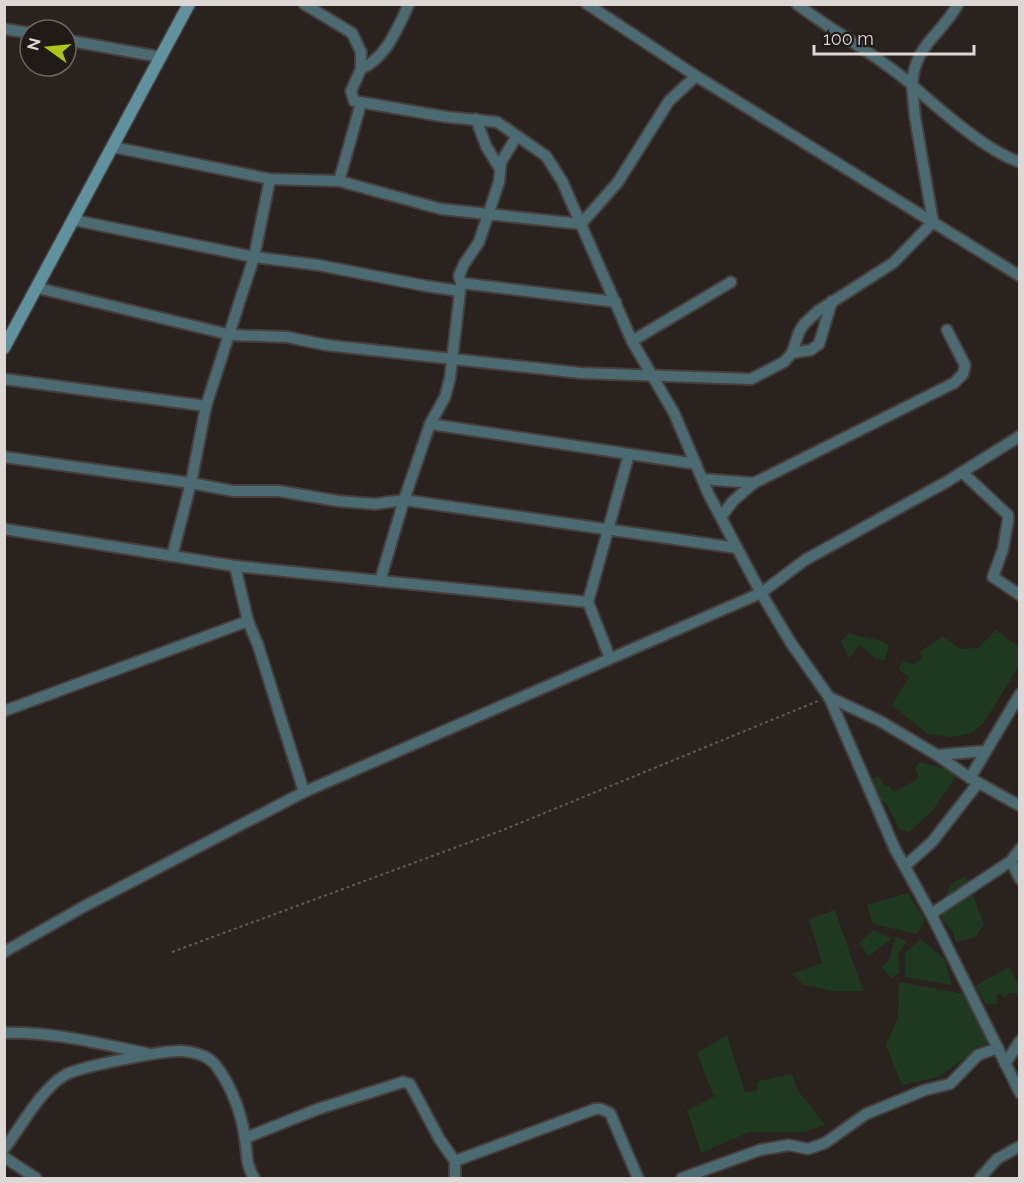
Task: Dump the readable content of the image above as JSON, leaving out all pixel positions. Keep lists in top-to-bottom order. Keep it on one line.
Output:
{"scale_bar":"100 m","north":"left"}
